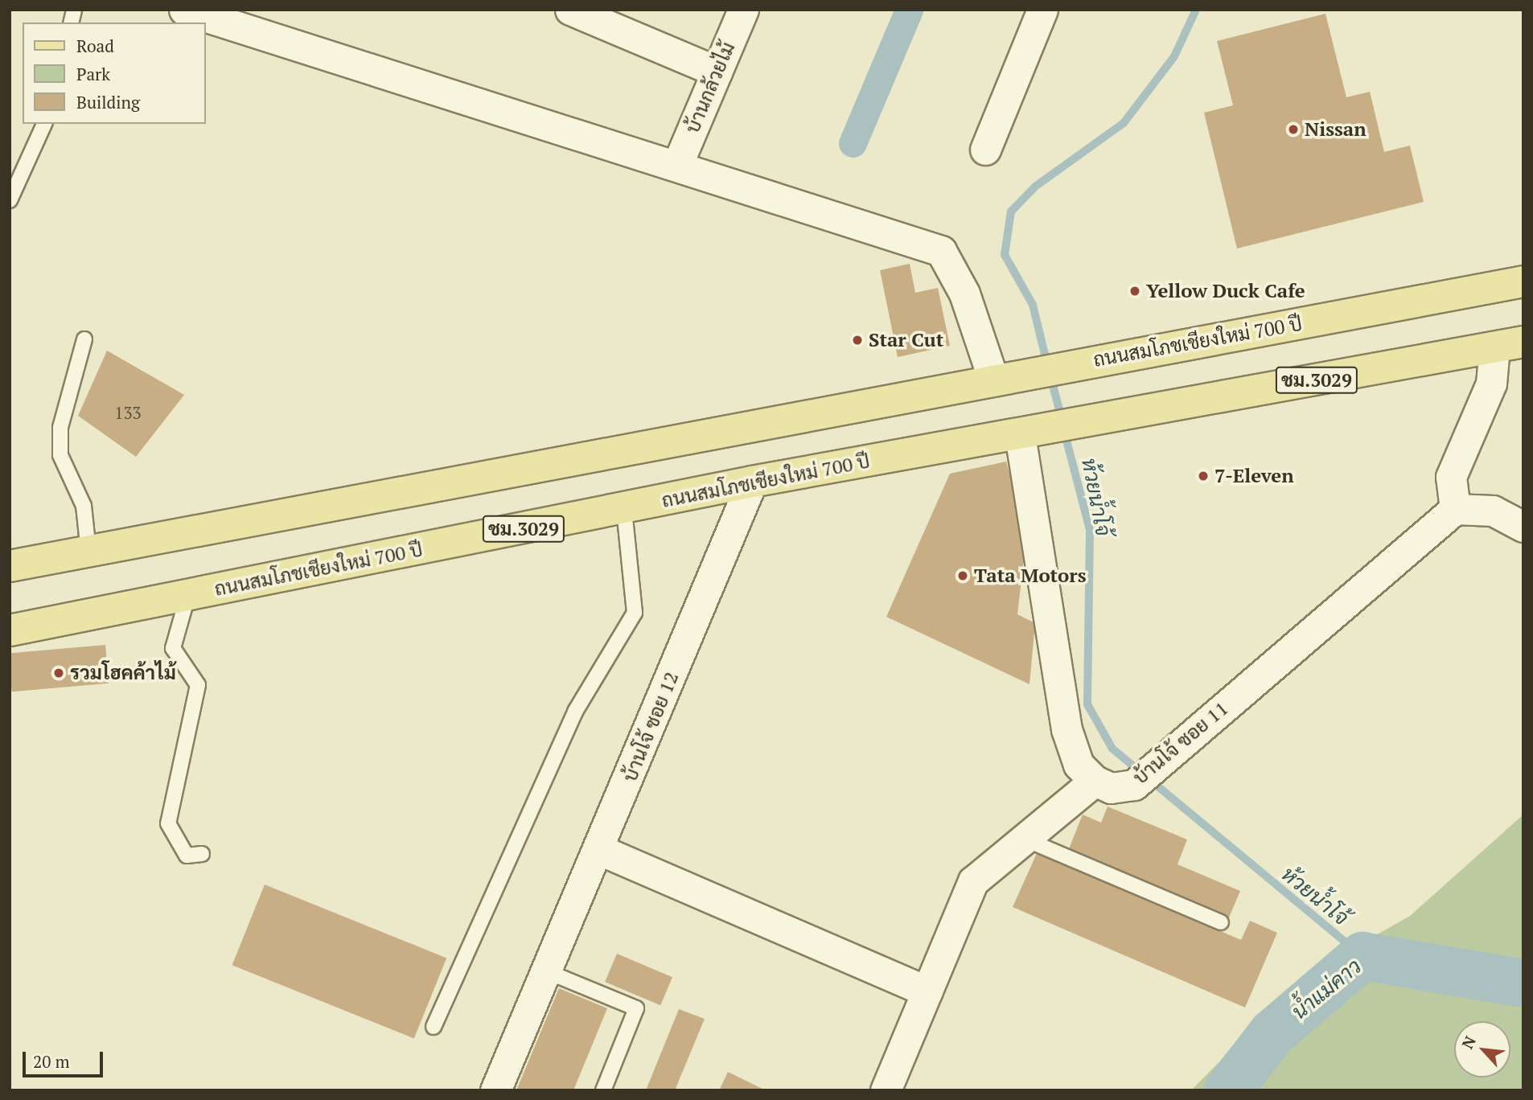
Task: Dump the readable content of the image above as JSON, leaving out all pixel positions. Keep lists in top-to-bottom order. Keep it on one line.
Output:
{"streets":{"main road":["ถนนสมโภชเชียงใหม่ 700 ปี","ชม.3029"],"street":["บ้านกล้วยไม้","บ้านโจ้ ซอย 12","บ้านโจ้ ซอย 11"]},"crossings":[["ถนนสมโภชเชียงใหม่ 700 ปี","บ้านโจ้ ซอย 12"]],"water":["ห้วยน้ำโจ้","น้ำแม่คาว"],"places":["Nissan","Yellow Duck Cafe","Star Cut","7-Eleven","Tata Motors","รวมโฮคค้าไม้"],"house_numbers":["133"],"legend":["Road","Park","Building"],"scale_bar":"20 m","north":"top left"}
